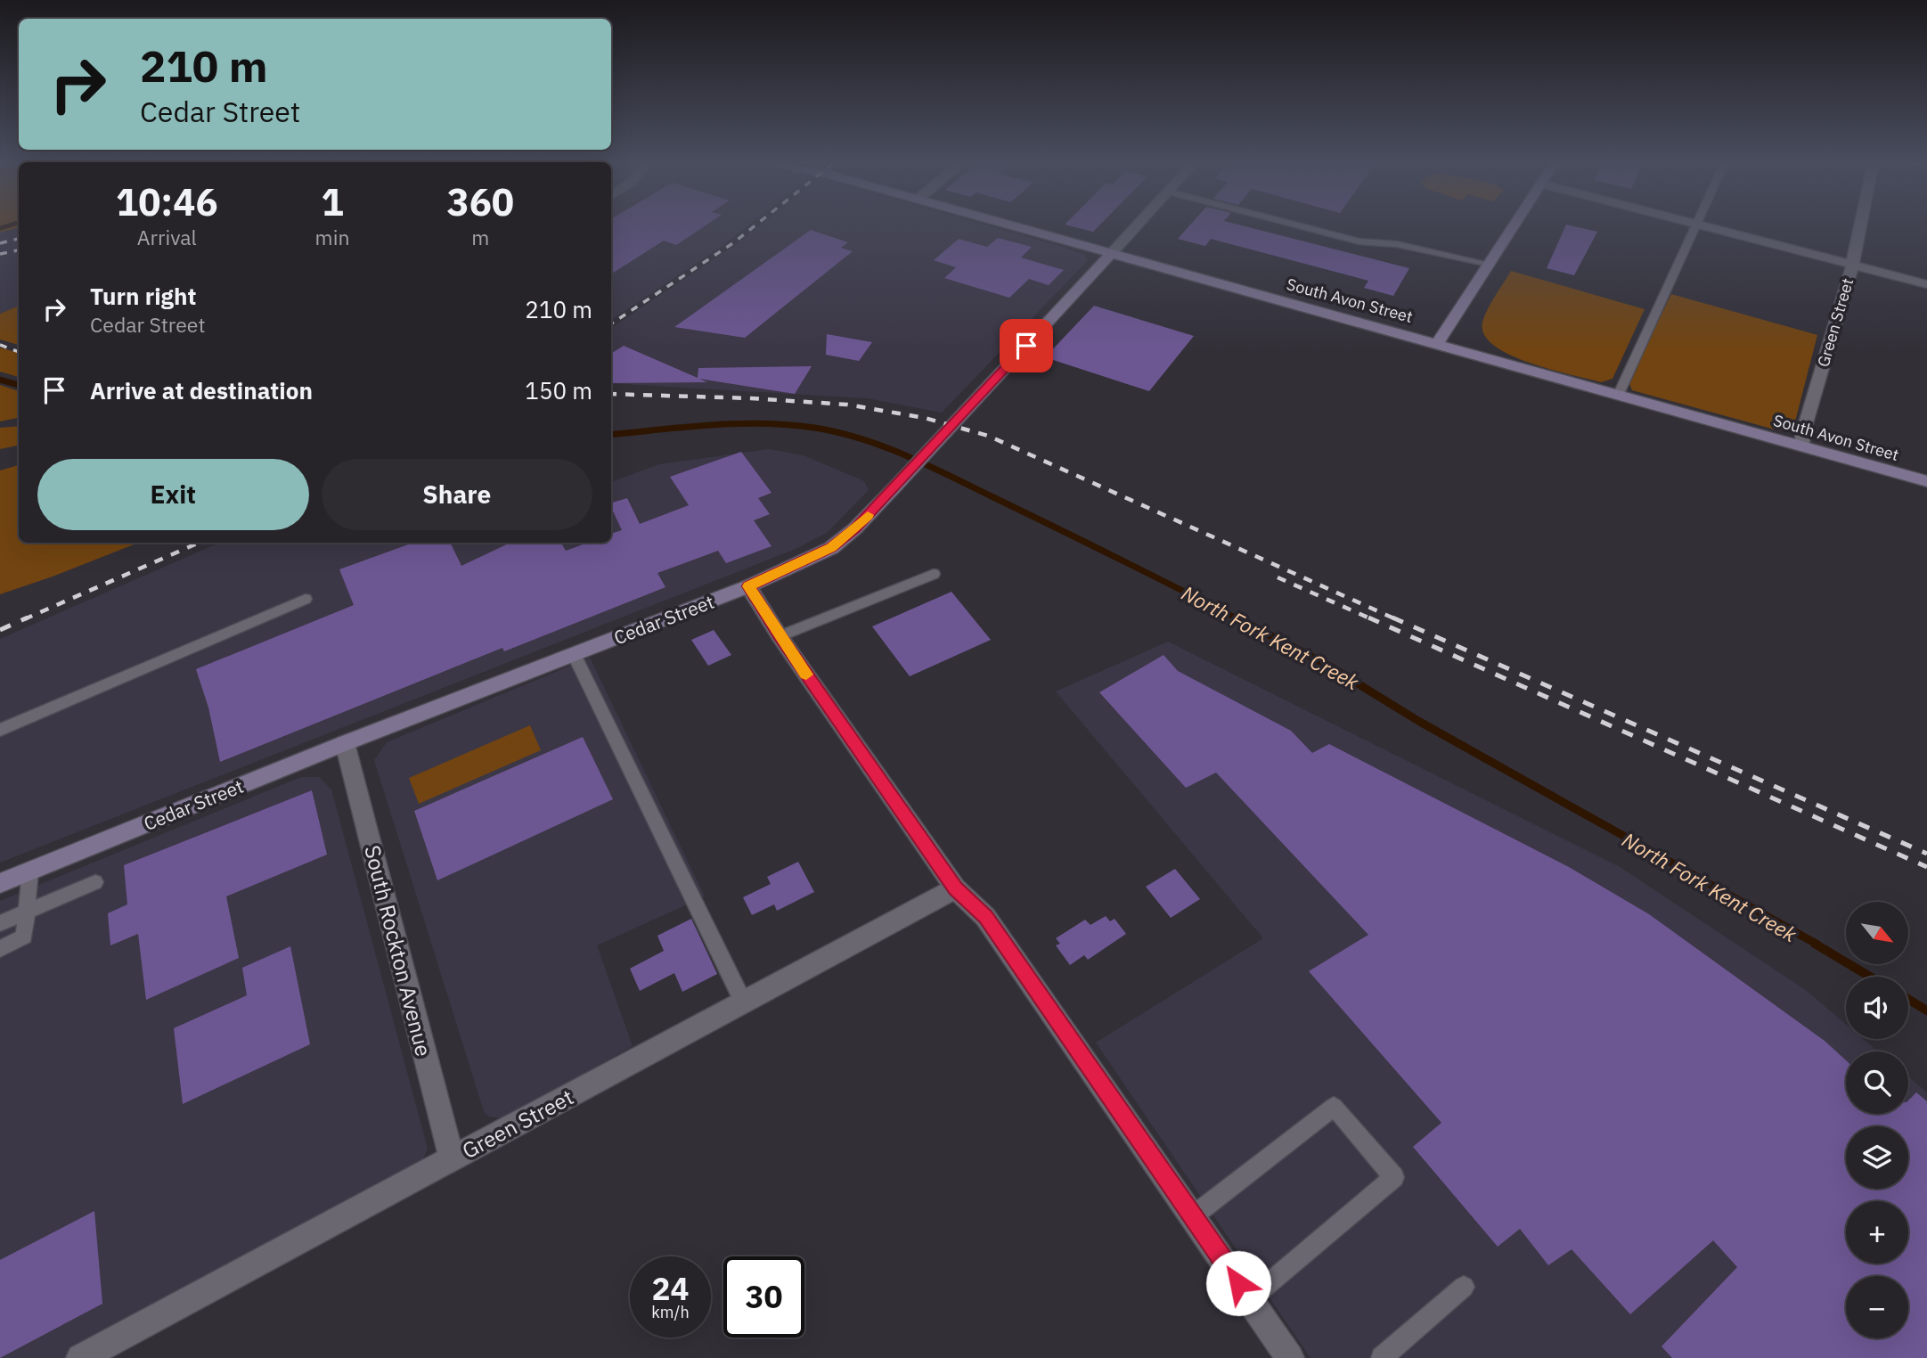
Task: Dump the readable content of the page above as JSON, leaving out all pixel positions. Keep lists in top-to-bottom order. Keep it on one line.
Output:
{"streets":{"street":["South Avon Street","Green Street","Cedar Street","South Rockton Avenue"]},"crossings":[["South Avon Street","Green Street"],["South Avon Street","Cedar Street"],["Green Street","South Rockton Avenue"],["Cedar Street","South Rockton Avenue"]],"water":["North Fork Kent Creek"],"north":"bottom right","page":{"turn":["210 m","Cedar Street"],"eta":["10:46","Arrival","1","min","360","m"],"list":[{"name":"Turn right","note":"Cedar Street","value":"210 m"},{"name":"Arrive at destination","value":"150 m"}],"buttons":["Exit","Share"],"map_buttons":["+","−"],"speed":"24 km/h","limit":"30"}}
